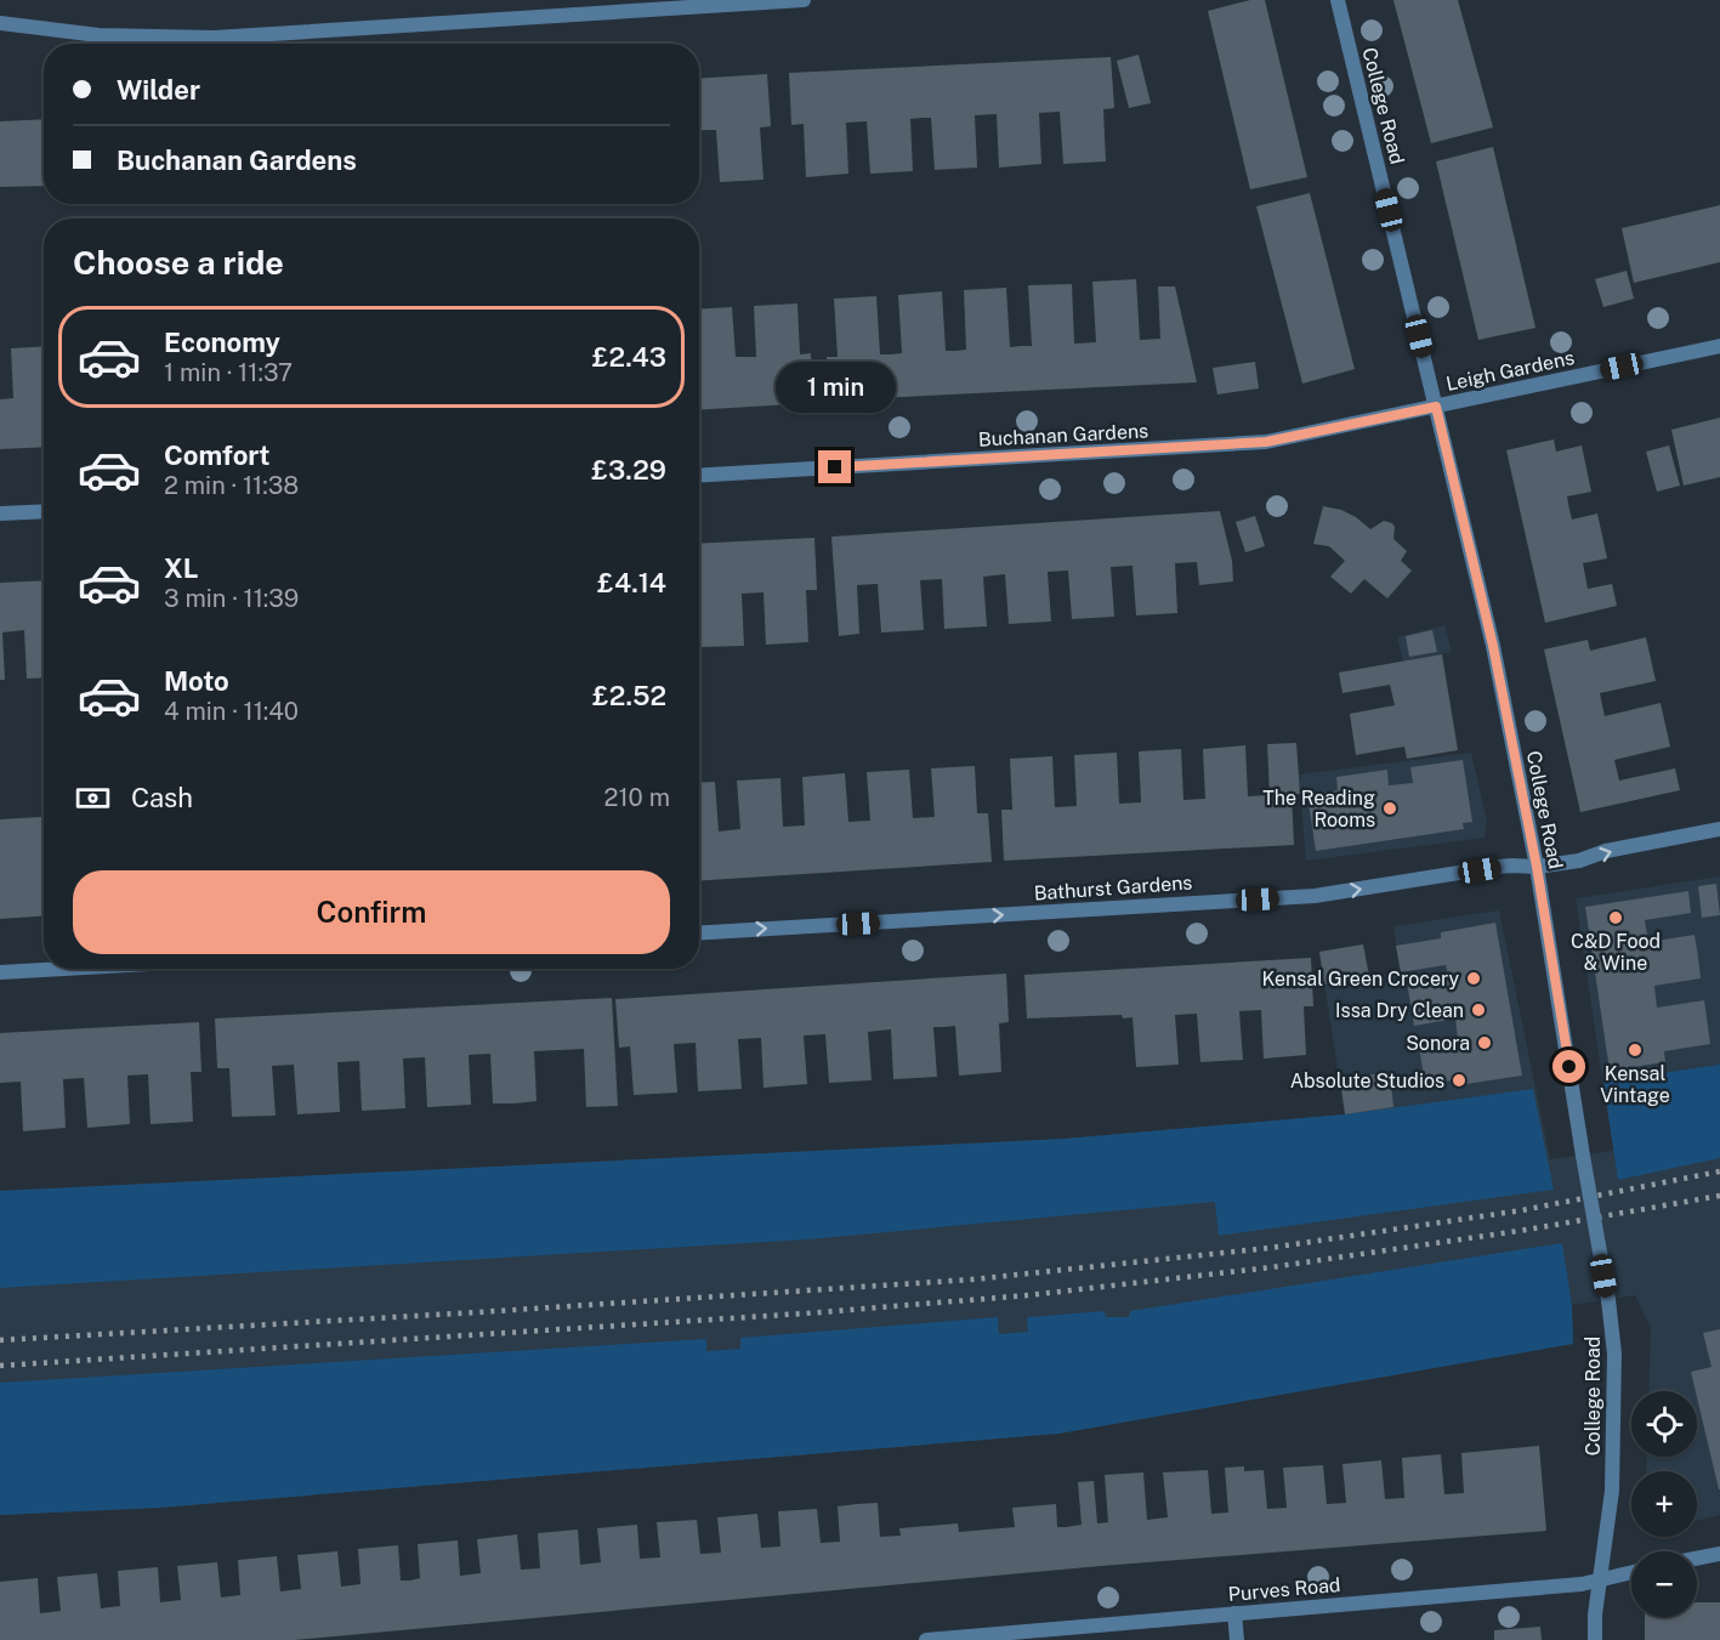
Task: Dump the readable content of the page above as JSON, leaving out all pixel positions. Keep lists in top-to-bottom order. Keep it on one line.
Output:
{"streets":{"street":["College Road","Leigh Gardens","Buchanan Gardens","Bathurst Gardens","Purves Road"]},"crossings":[["College Road","Leigh Gardens"],["College Road","Buchanan Gardens"],["College Road","Bathurst Gardens"],["College Road","Purves Road"],["Leigh Gardens","Buchanan Gardens"]],"one_way":["Bathurst Gardens"],"places":["The Reading Rooms","C&D Food & Wine","Kensal Green Crocery","Issa Dry Clean","Sonora","Kensal Vintage","Absolute Studios"],"page":{"banner":["Wilder","Buchanan Gardens"],"heading":"Choose a ride","list":[{"name":"Economy","note":"1 min · 11:37","value":"£2.43"},{"name":"Comfort","note":"2 min · 11:38","value":"£3.29"},{"name":"XL","note":"3 min · 11:39","value":"£4.14"},{"name":"Moto","note":"4 min · 11:40","value":"£2.52"}],"bubble":"1 min","pay":["Cash","210 m"],"buttons":"Confirm","map_buttons":["+","−"]}}
